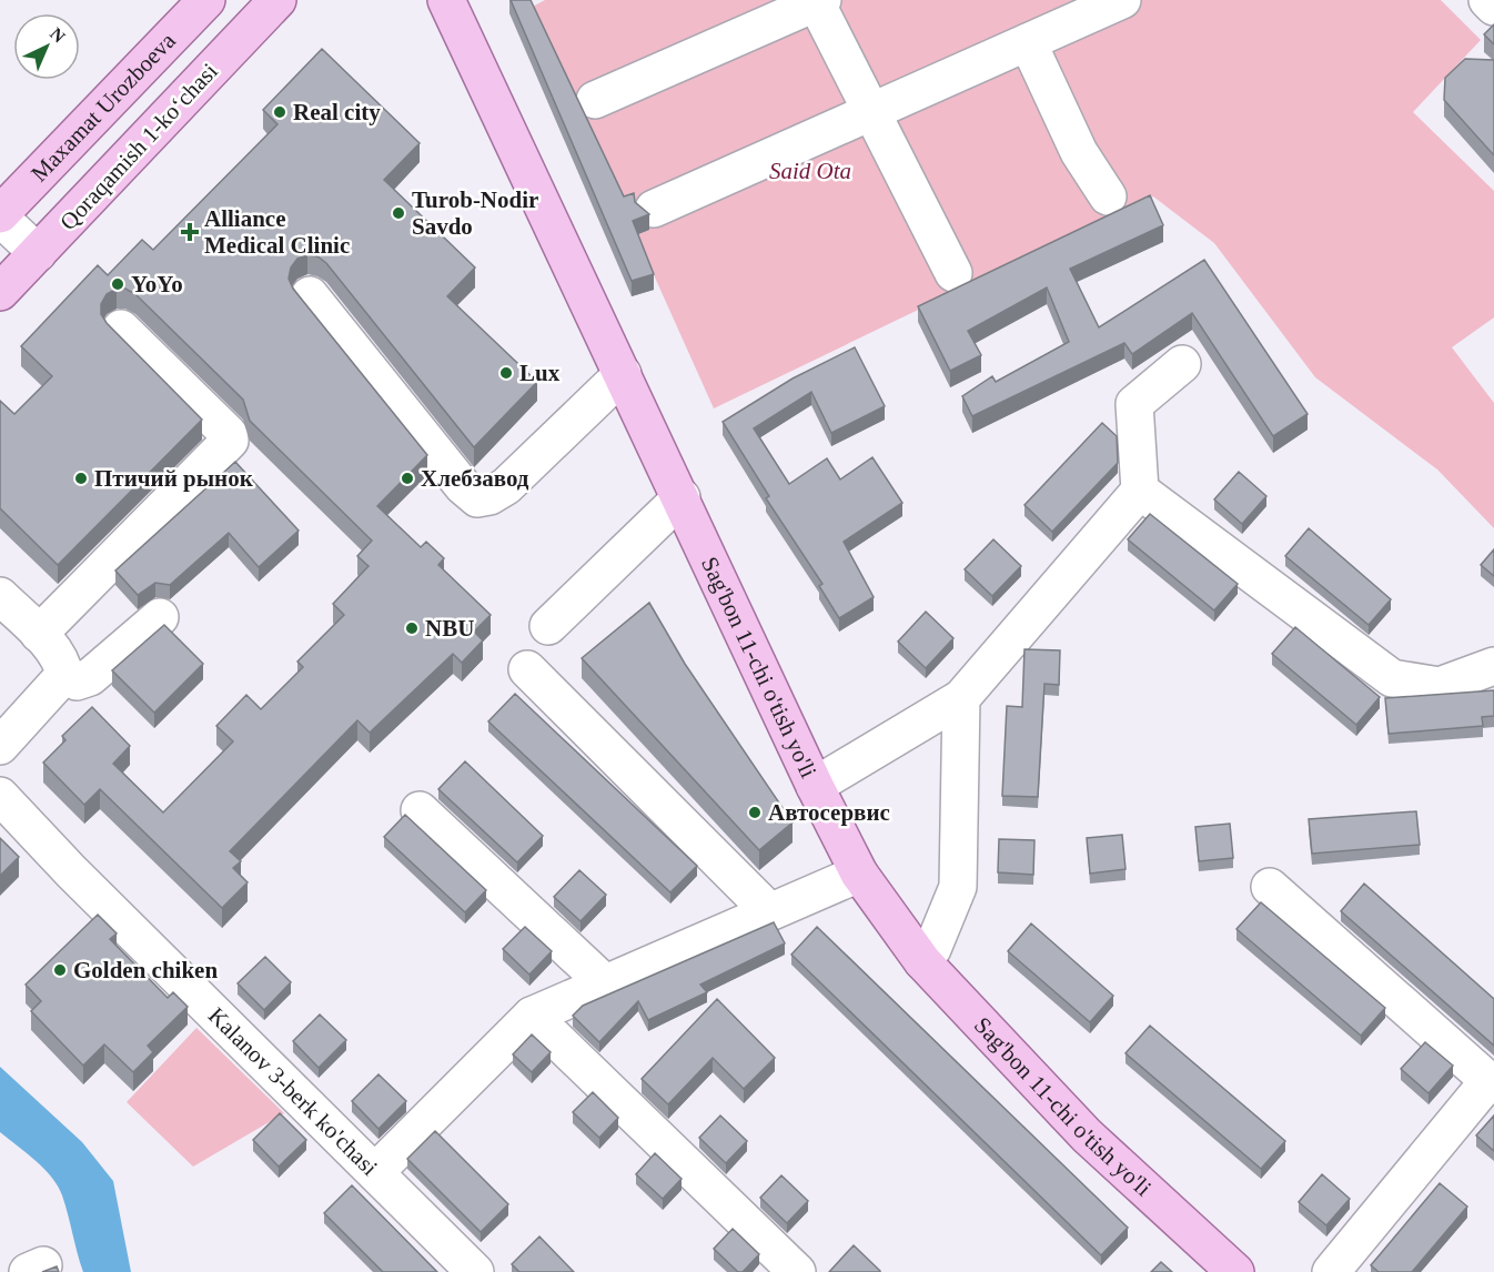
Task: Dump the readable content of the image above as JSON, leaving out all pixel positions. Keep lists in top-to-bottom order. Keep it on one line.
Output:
{"streets":{"main road":["Maxamat Urozboeva","Qoraqamish 1-koʻchasi","Sag'bon 11-chi o'tish yo'li"],"street":["Kalanov 3-berk ko'chasi"]},"parks":["Said Ota"],"places":{"other":["Real city","Turob-Nodir Savdo","YoYo","Lux","Птичий рынок","Хлебзавод","NBU","Автосервис","Golden chiken"],"health":["Alliance Medical Clinic"]},"north":"top right"}
